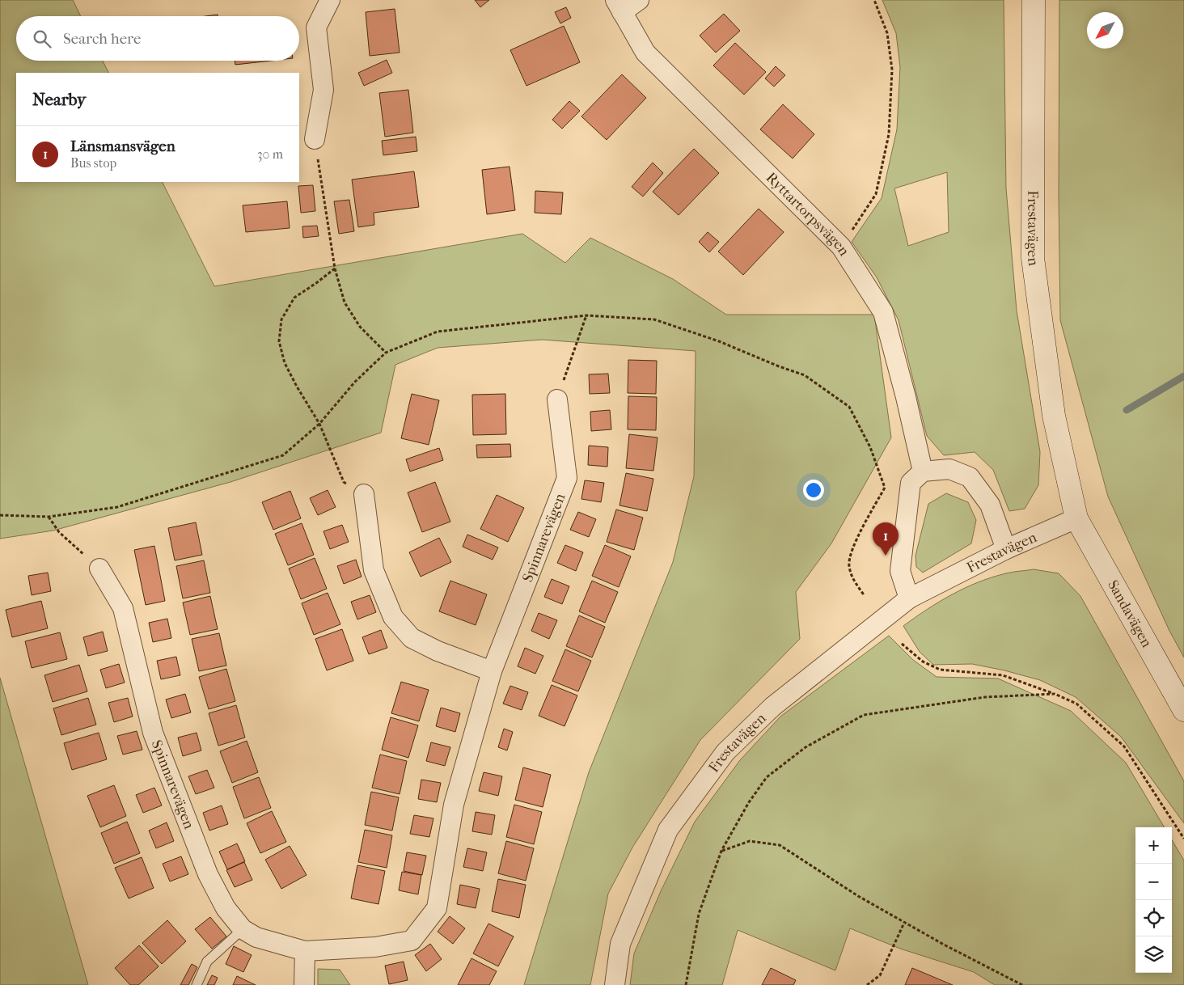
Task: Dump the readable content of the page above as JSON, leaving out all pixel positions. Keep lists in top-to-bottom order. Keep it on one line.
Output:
{"streets":{"street":["Ryttartorpsvägen","Frestavägen","Spinnarevägen","Sandavägen"]},"crossings":[["Frestavägen","Sandavägen"]],"north":"bottom left","page":{"search":"Search here","heading":"Nearby","list":[{"mark":"1","name":"Länsmansvägen","note":"Bus stop","value":"30 m"}],"pins":"1","map_buttons":["+","−"]}}
